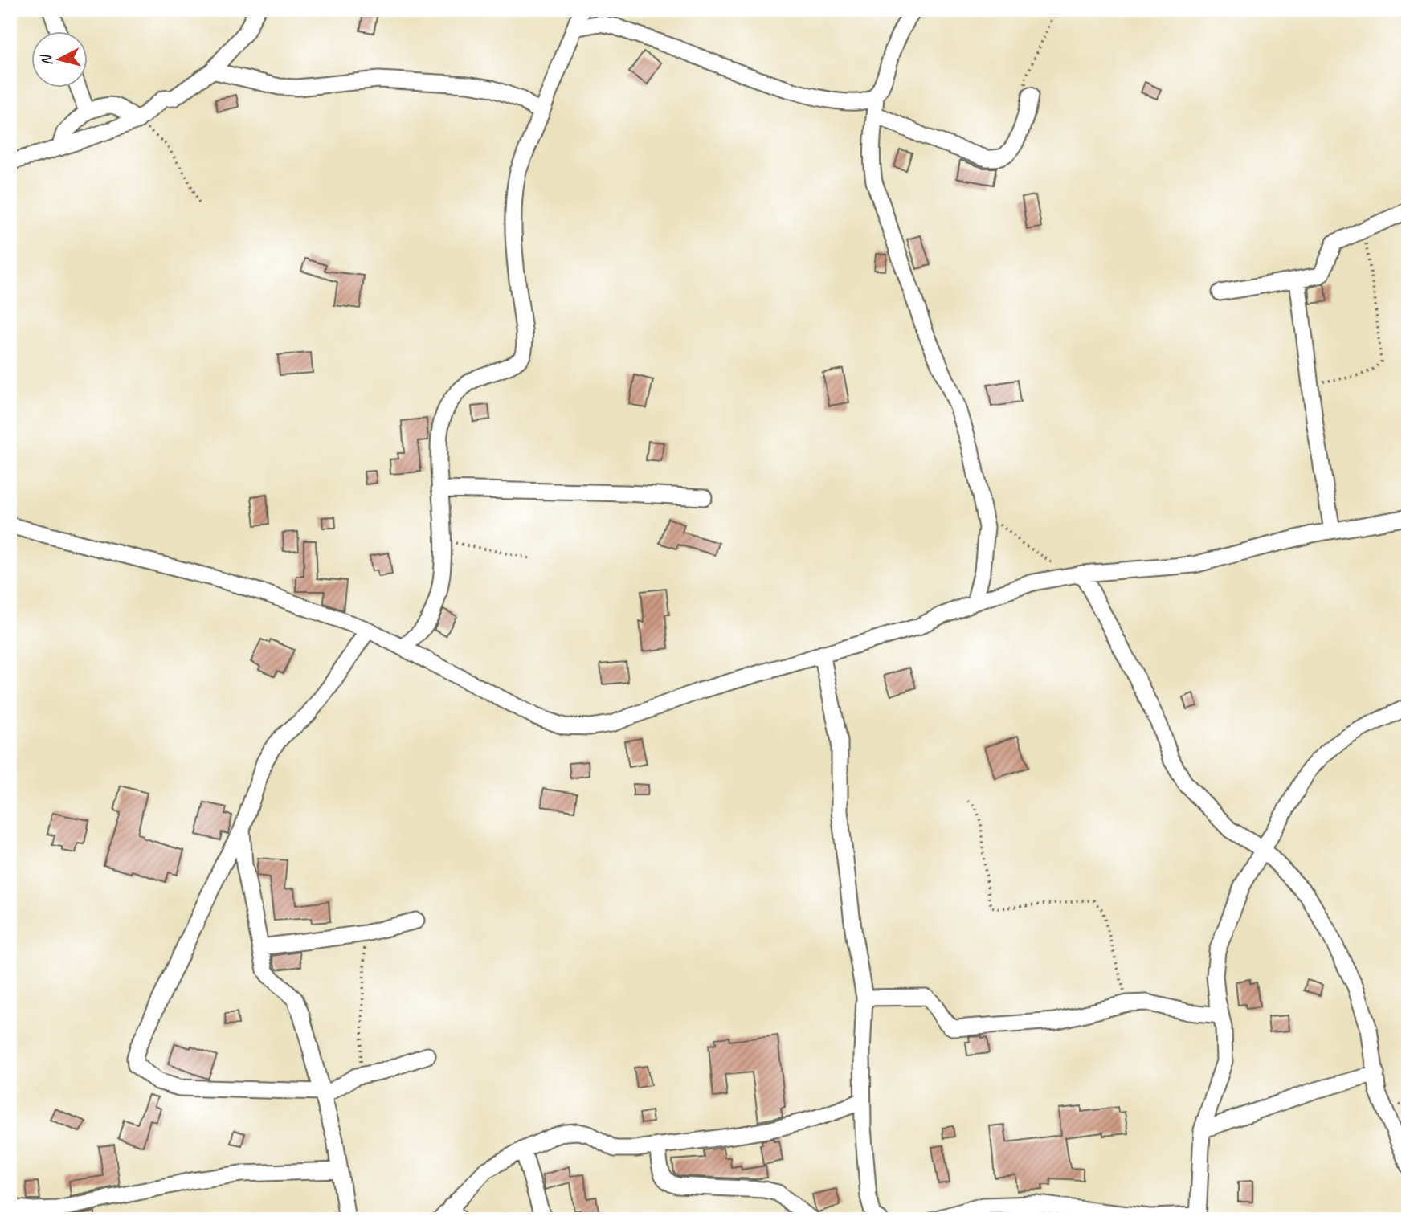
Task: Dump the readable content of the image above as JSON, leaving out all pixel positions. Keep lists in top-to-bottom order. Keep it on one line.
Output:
{"north":"left"}
